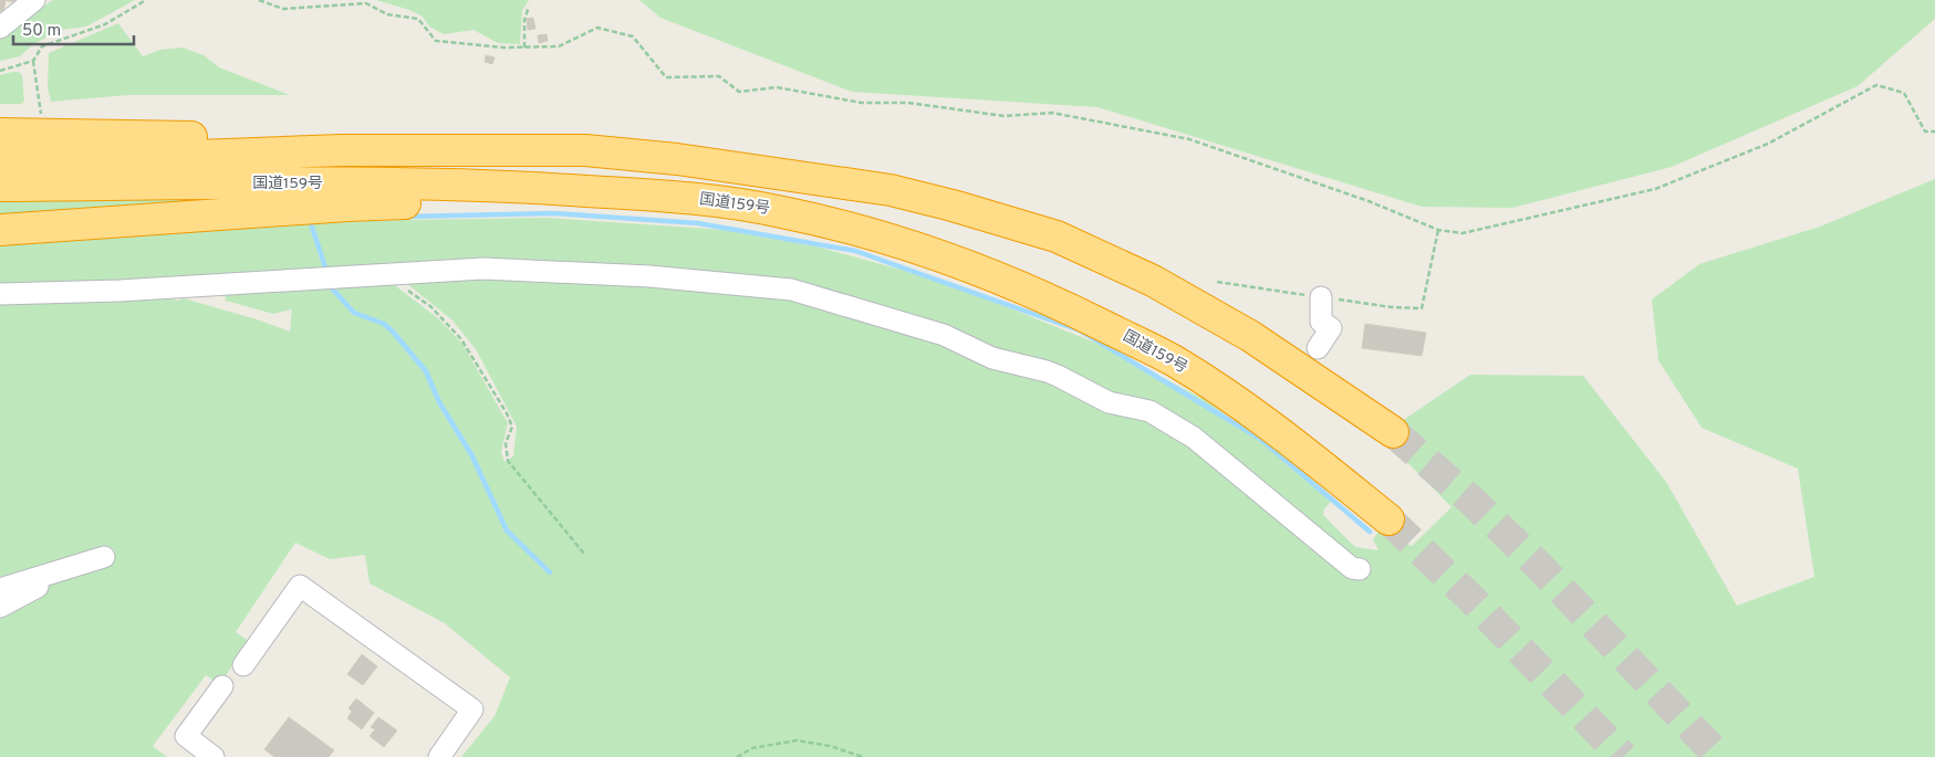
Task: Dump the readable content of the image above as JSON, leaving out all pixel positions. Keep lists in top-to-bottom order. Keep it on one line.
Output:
{"streets":{"highway":["国道159号"]},"scale_bar":"50 m"}
